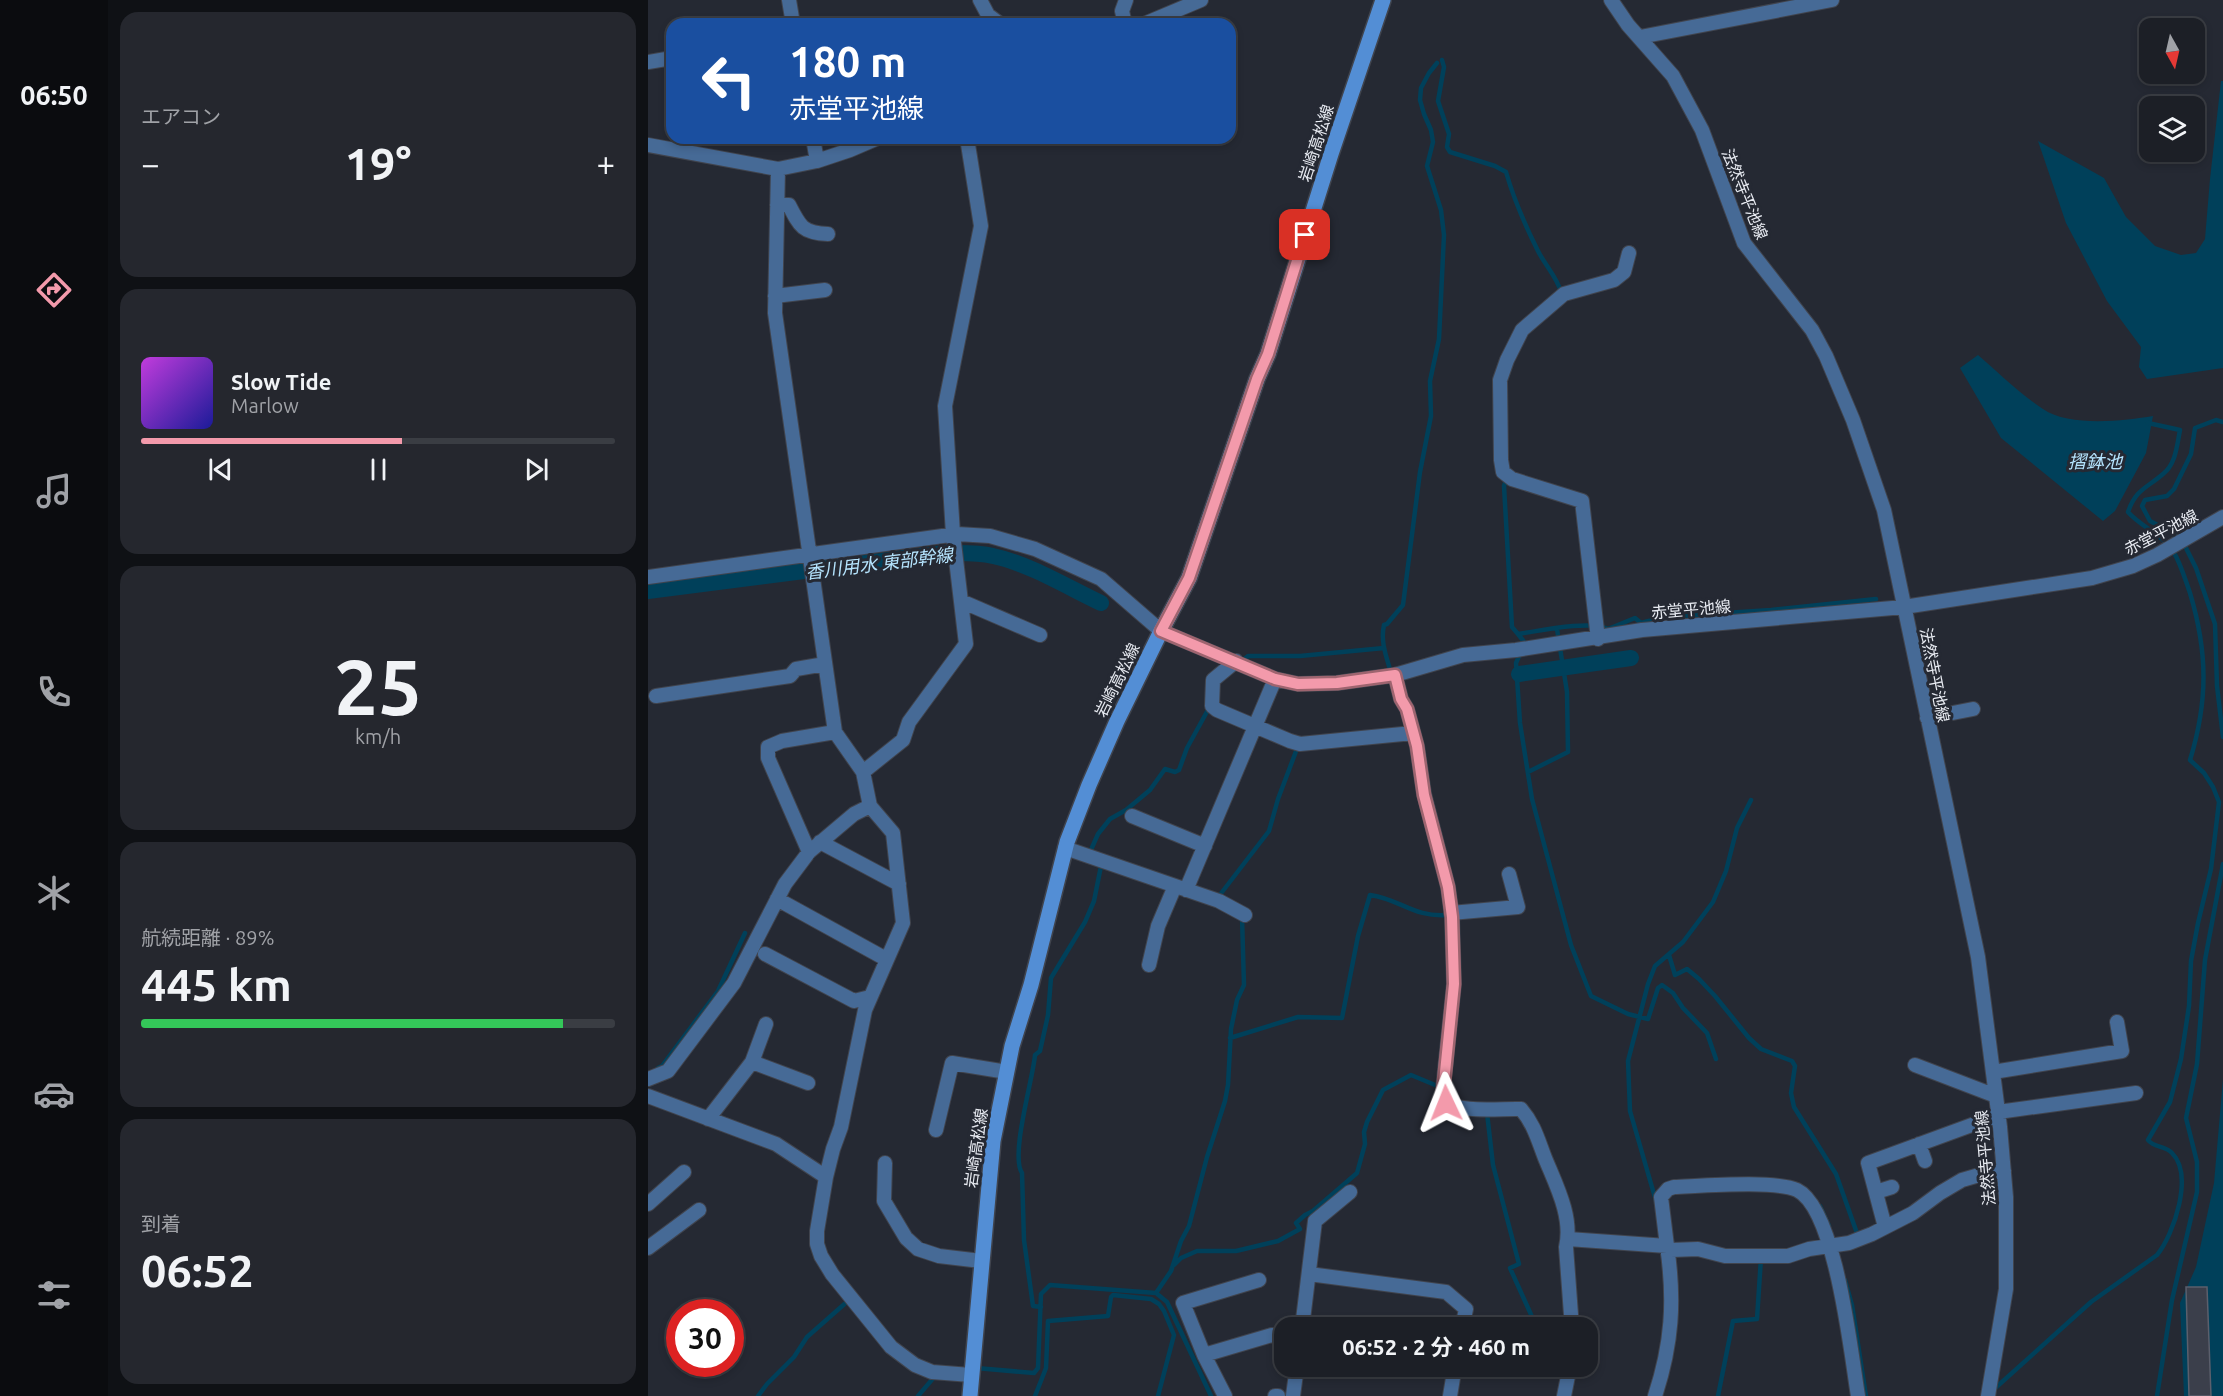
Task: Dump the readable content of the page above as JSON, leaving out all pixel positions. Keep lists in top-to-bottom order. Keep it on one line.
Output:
{"streets":{"main road":["岩崎高松線"],"street":["法然寺平池線","赤堂平池線"]},"crossings":[["岩崎高松線","赤堂平池線"],["法然寺平池線","赤堂平池線"]],"water":["摺鉢池","香川用水 東部幹線"],"north":"bottom","page":{"tabs":"06:50","tile":["エアコン",["25","km/h"],["航続距離 · 89%","445 km"],["到着","06:52"]],"turn":["180 m","赤堂平池線"],"heat":["−","19°","+"],"song":["Slow Tide","Marlow"],"limit":"30","trip":"06:52 · 2 分 · 460 m"}}
